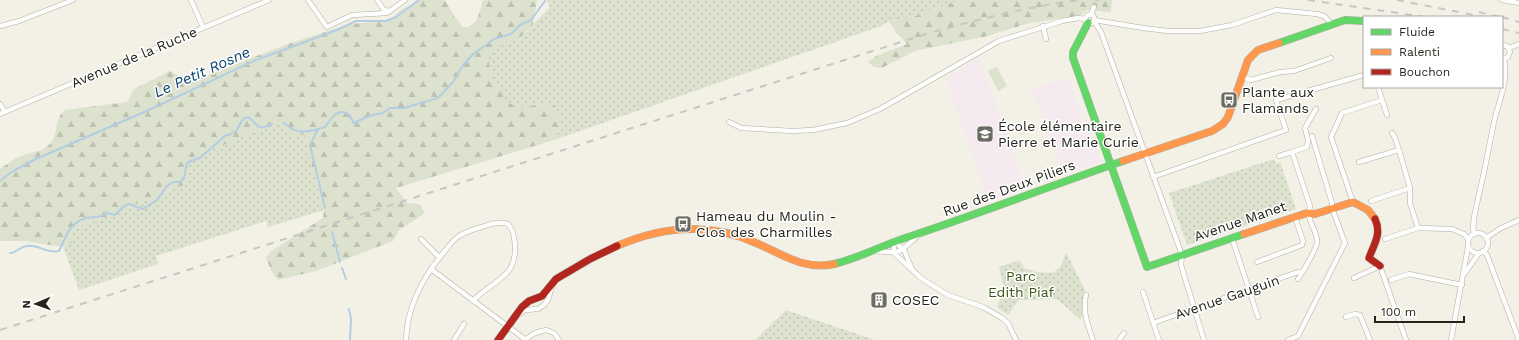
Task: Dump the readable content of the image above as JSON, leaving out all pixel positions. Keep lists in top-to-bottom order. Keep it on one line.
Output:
{"streets":{"street":["Avenue de la Ruche","Rue des Deux Piliers","Avenue Manet","Avenue Gauguin"]},"crossings":[["Rue des Deux Piliers","Avenue Manet"],["Avenue Manet","Avenue Gauguin"]],"water":["Le Petit Rosne"],"parks":["Parc Edith Piaf"],"places":{"bus stop":["Plante aux Flamands","Hameau du Moulin - Clos des Charmilles"],"school or university":["École élémentaire Pierre et Marie Curie"],"building":["COSEC"]},"legend":["Fluide","Ralenti","Bouchon"],"scale_bar":"100 m","north":"left"}
